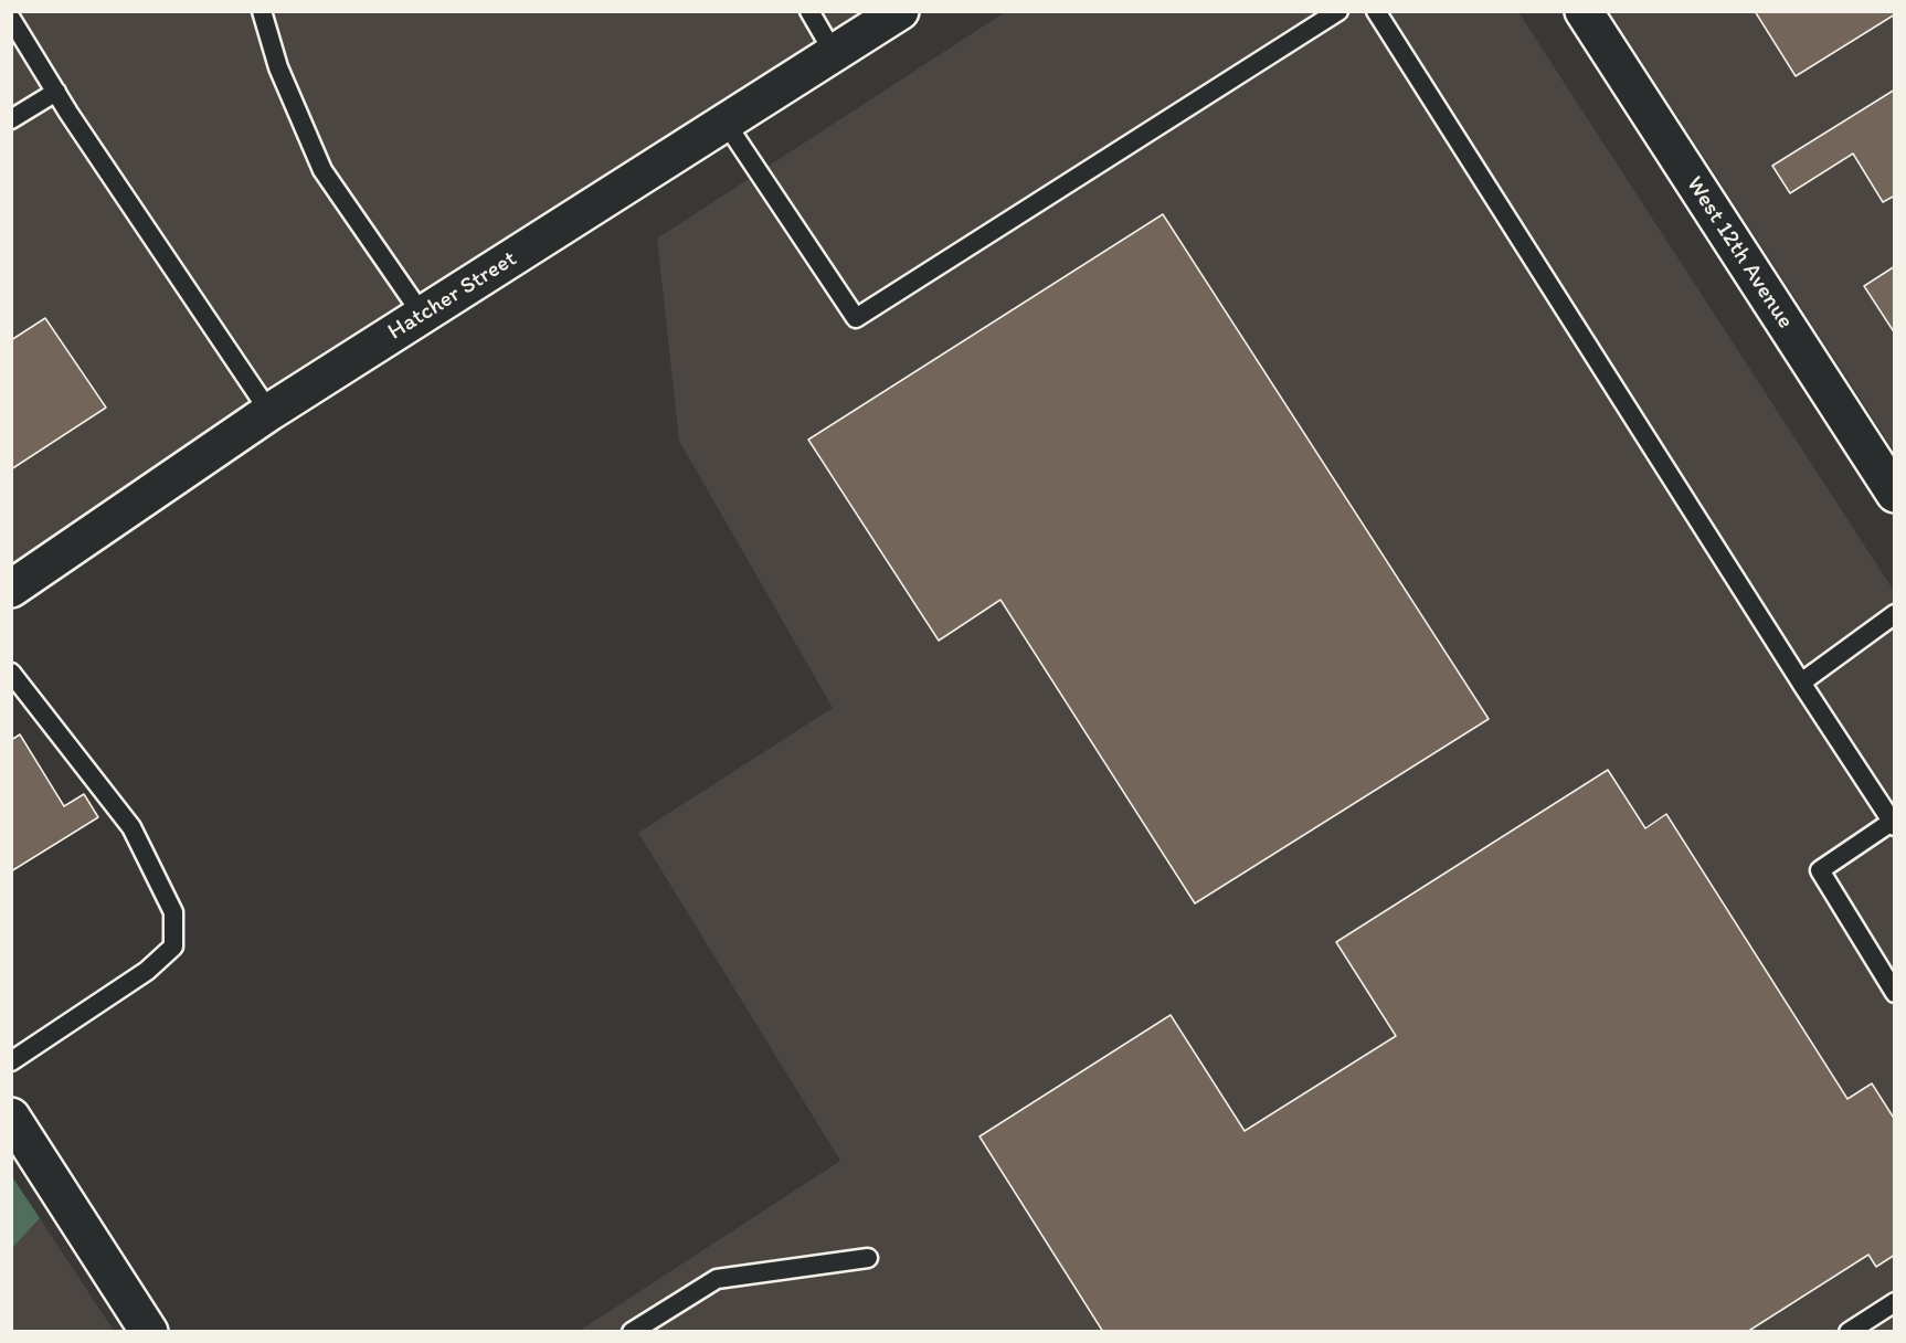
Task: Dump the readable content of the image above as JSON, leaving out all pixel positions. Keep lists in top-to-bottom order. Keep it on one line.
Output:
{"streets":{"street":["West 12th Avenue","Hatcher Street"]}}
